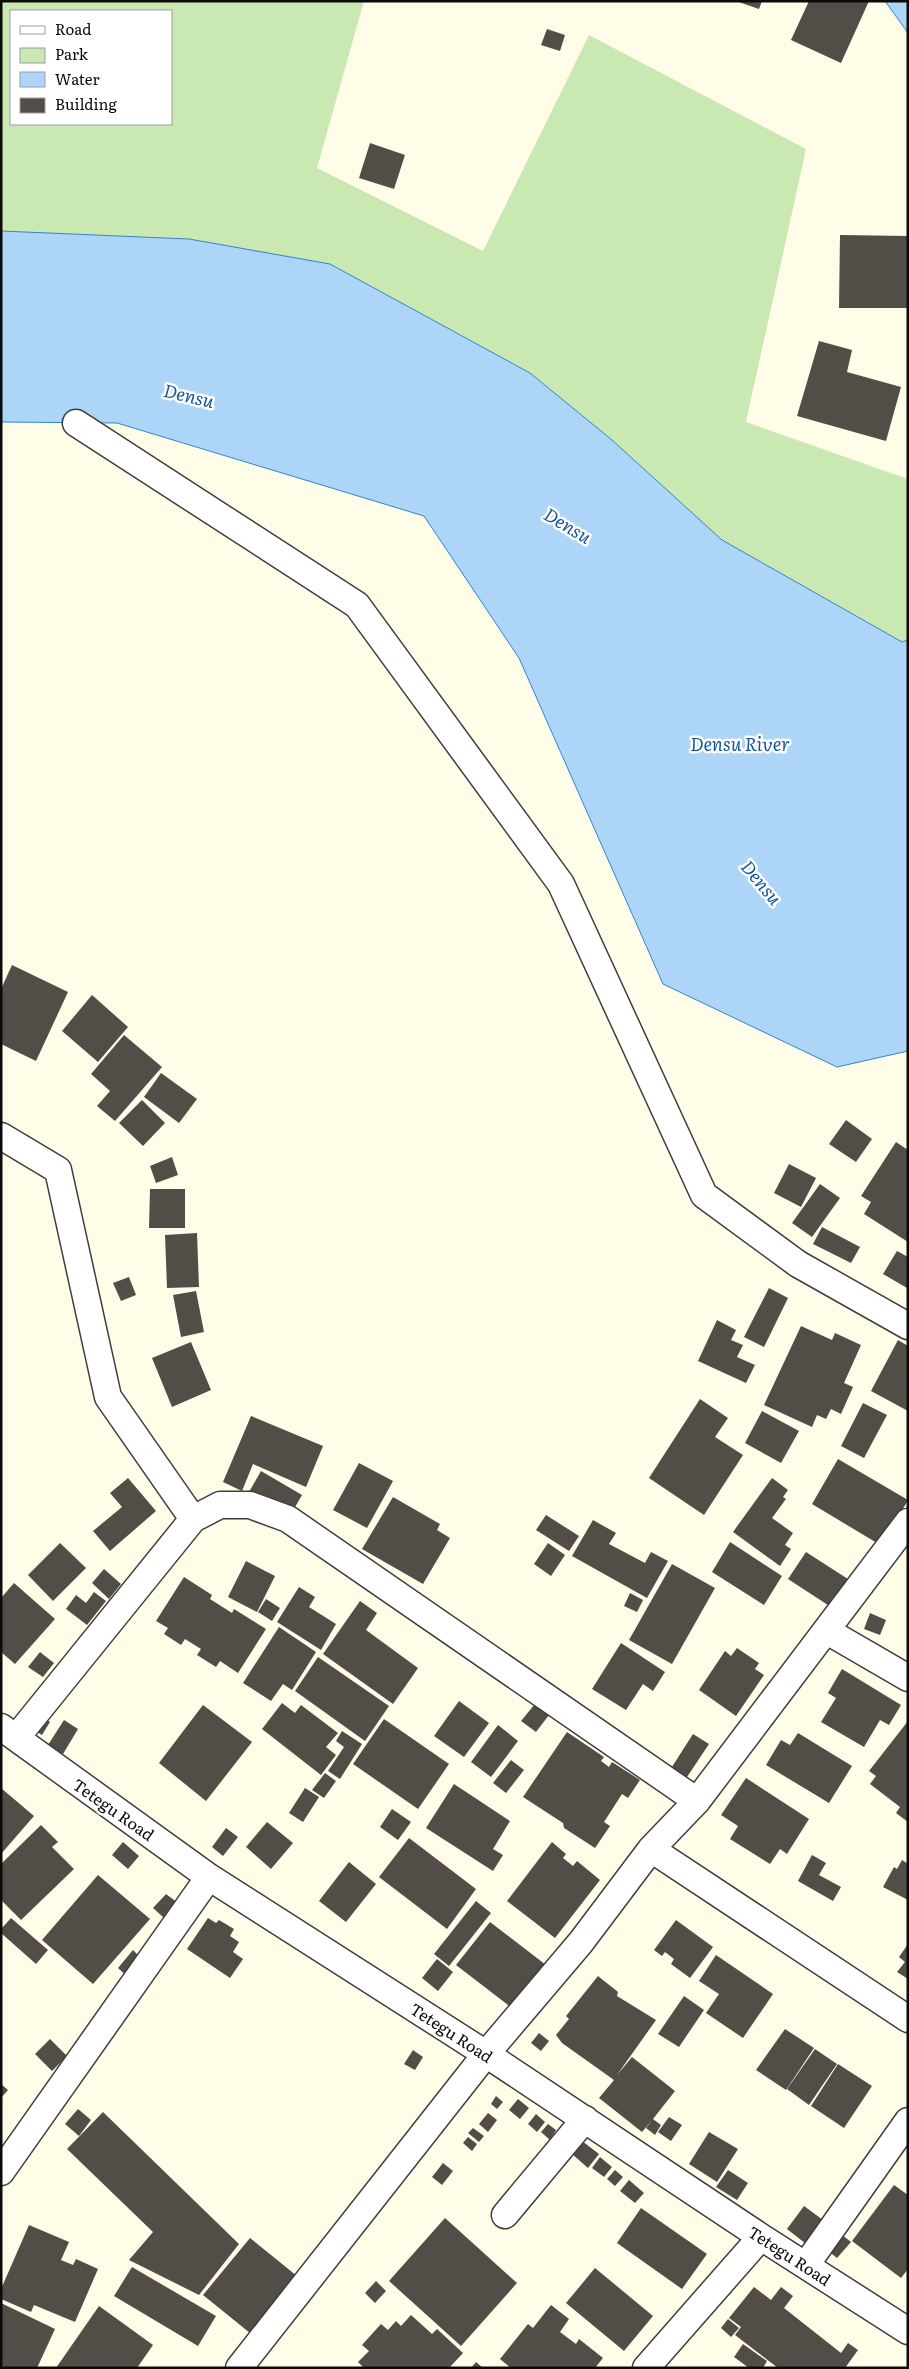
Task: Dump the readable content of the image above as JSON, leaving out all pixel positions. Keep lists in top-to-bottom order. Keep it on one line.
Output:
{"streets":{"street":["Tetegu Road"]},"water":["Densu","Densu River"],"legend":["Road","Park","Water","Building"]}
